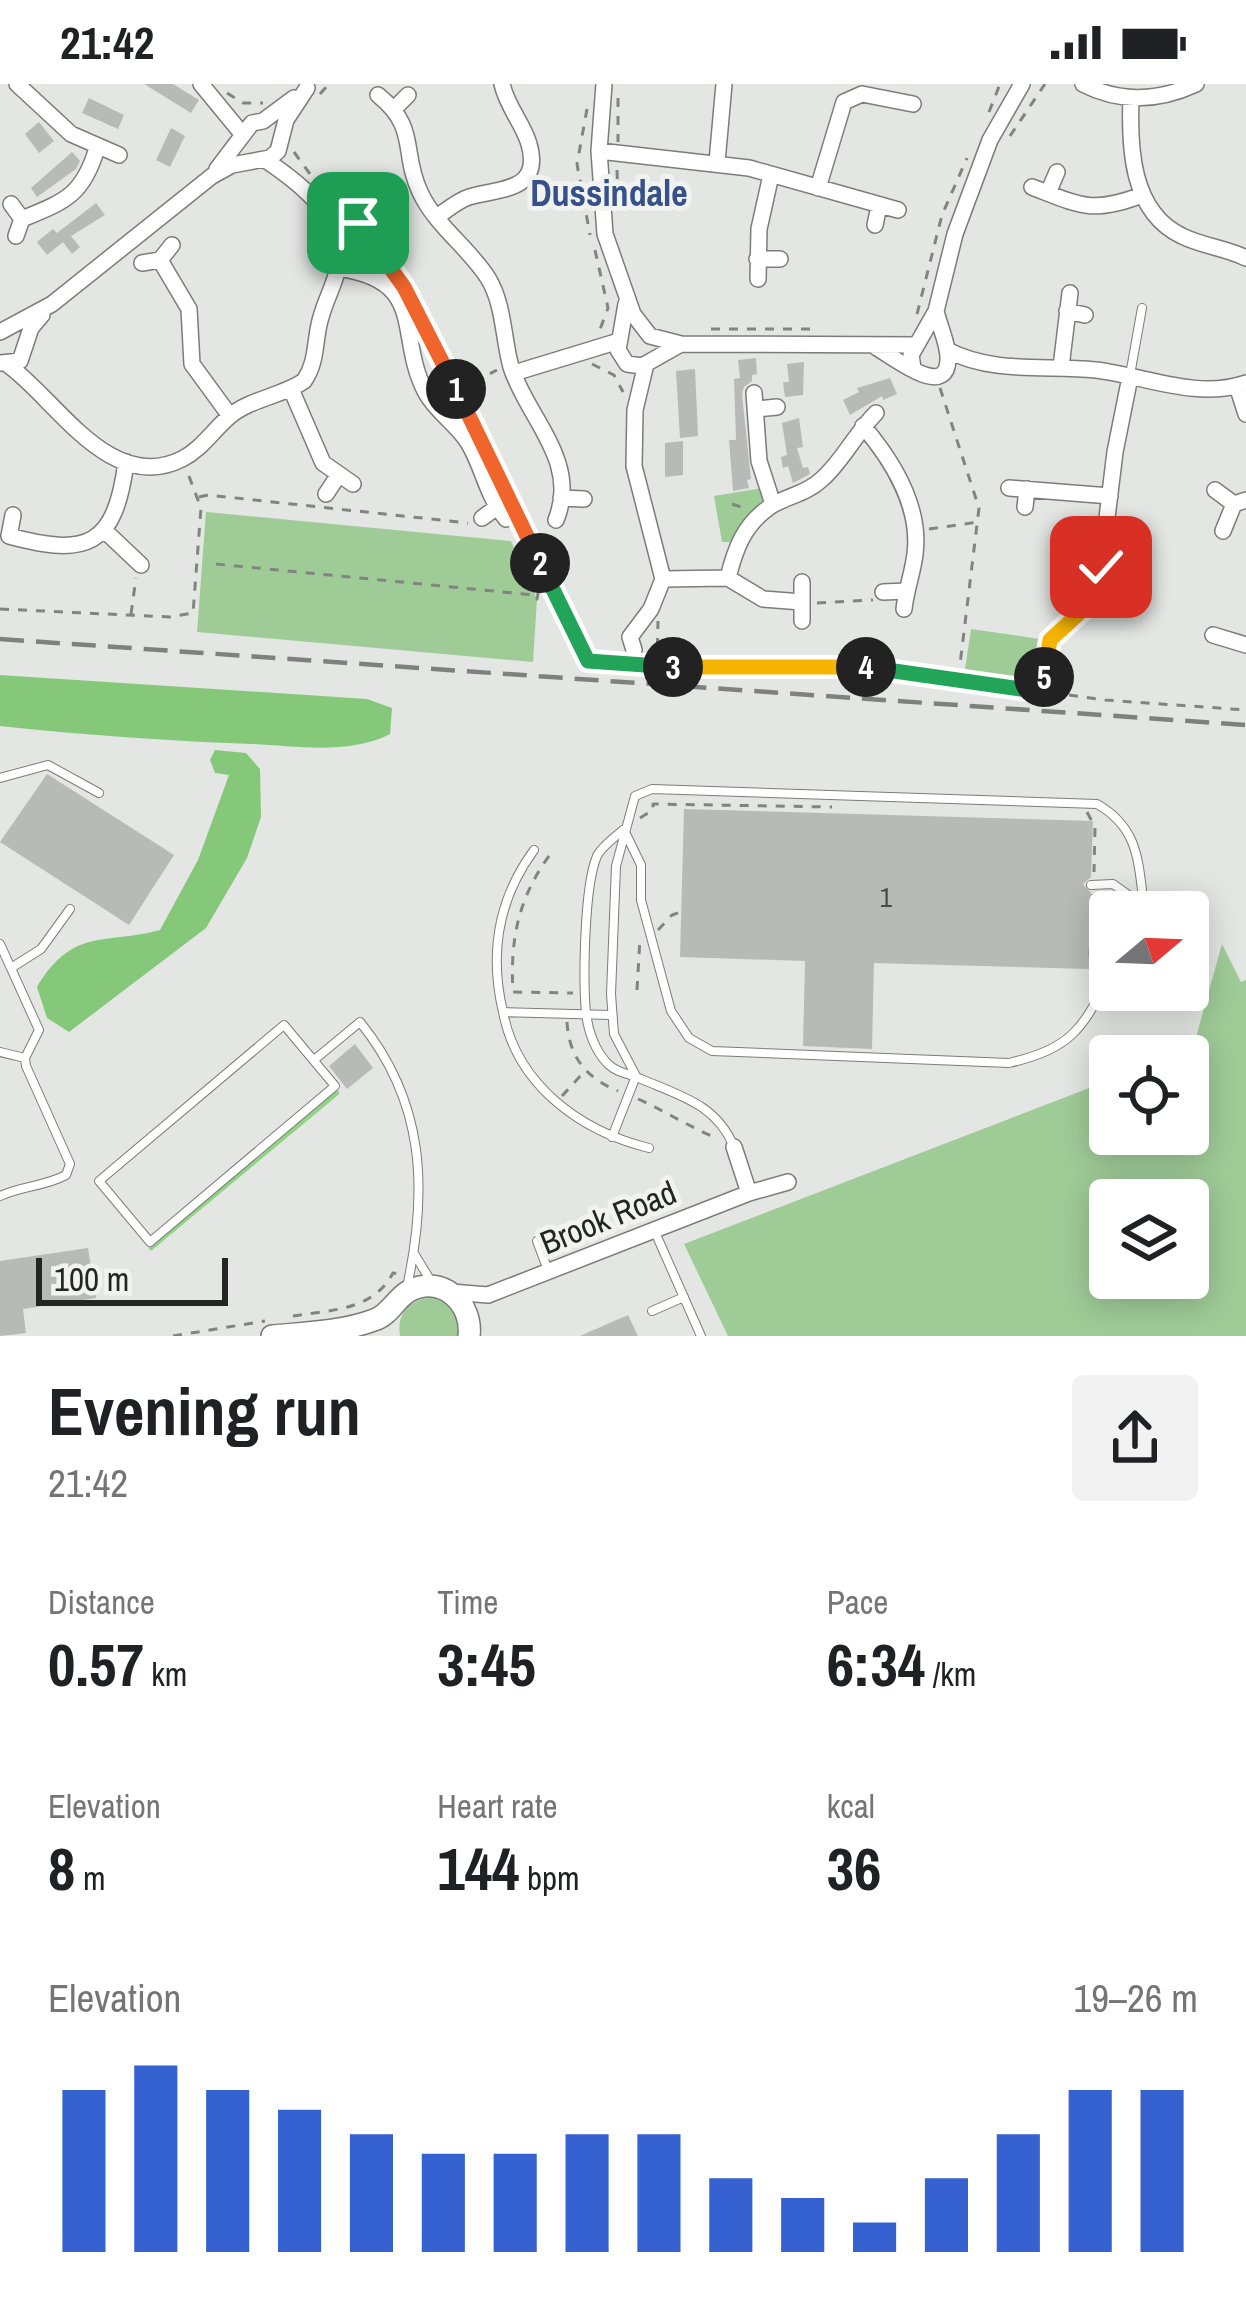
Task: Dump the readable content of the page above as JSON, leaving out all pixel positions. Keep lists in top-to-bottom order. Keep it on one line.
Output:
{"streets":{"street":["Brook Road"]},"districts":["Dussindale"],"house_numbers":["1"],"scale_bar":"100 m","north":"right","page":{"status":"21:42","pins":["1","2","3","4","5"],"scale":"100 m","heading":["Evening run","21:42"],"stats":[["Distance","0.57 km"],["Time","3:45"],["Pace","6:34 /km"],["Elevation","8 m"],["Heart rate","144 bpm"],["kcal","36"]],"chart":["Elevation","19–26 m"]}}
